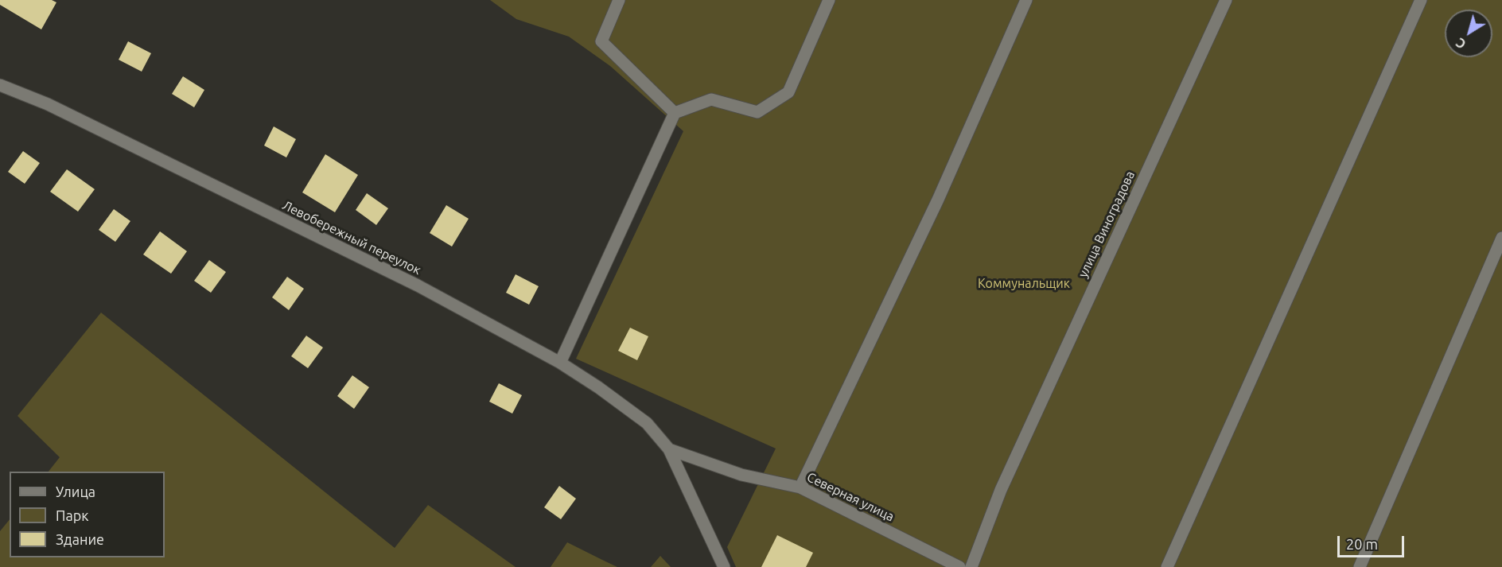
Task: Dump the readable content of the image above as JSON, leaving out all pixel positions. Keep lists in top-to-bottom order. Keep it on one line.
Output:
{"streets":{"street":["улица Виноградова","Левобережный переулок","Северная улица"]},"crossings":[["Левобережный переулок","Северная улица"]],"parks":["Коммунальщик"],"legend":["Улица","Парк","Здание"],"scale_bar":"20 m","north":"bottom left"}
